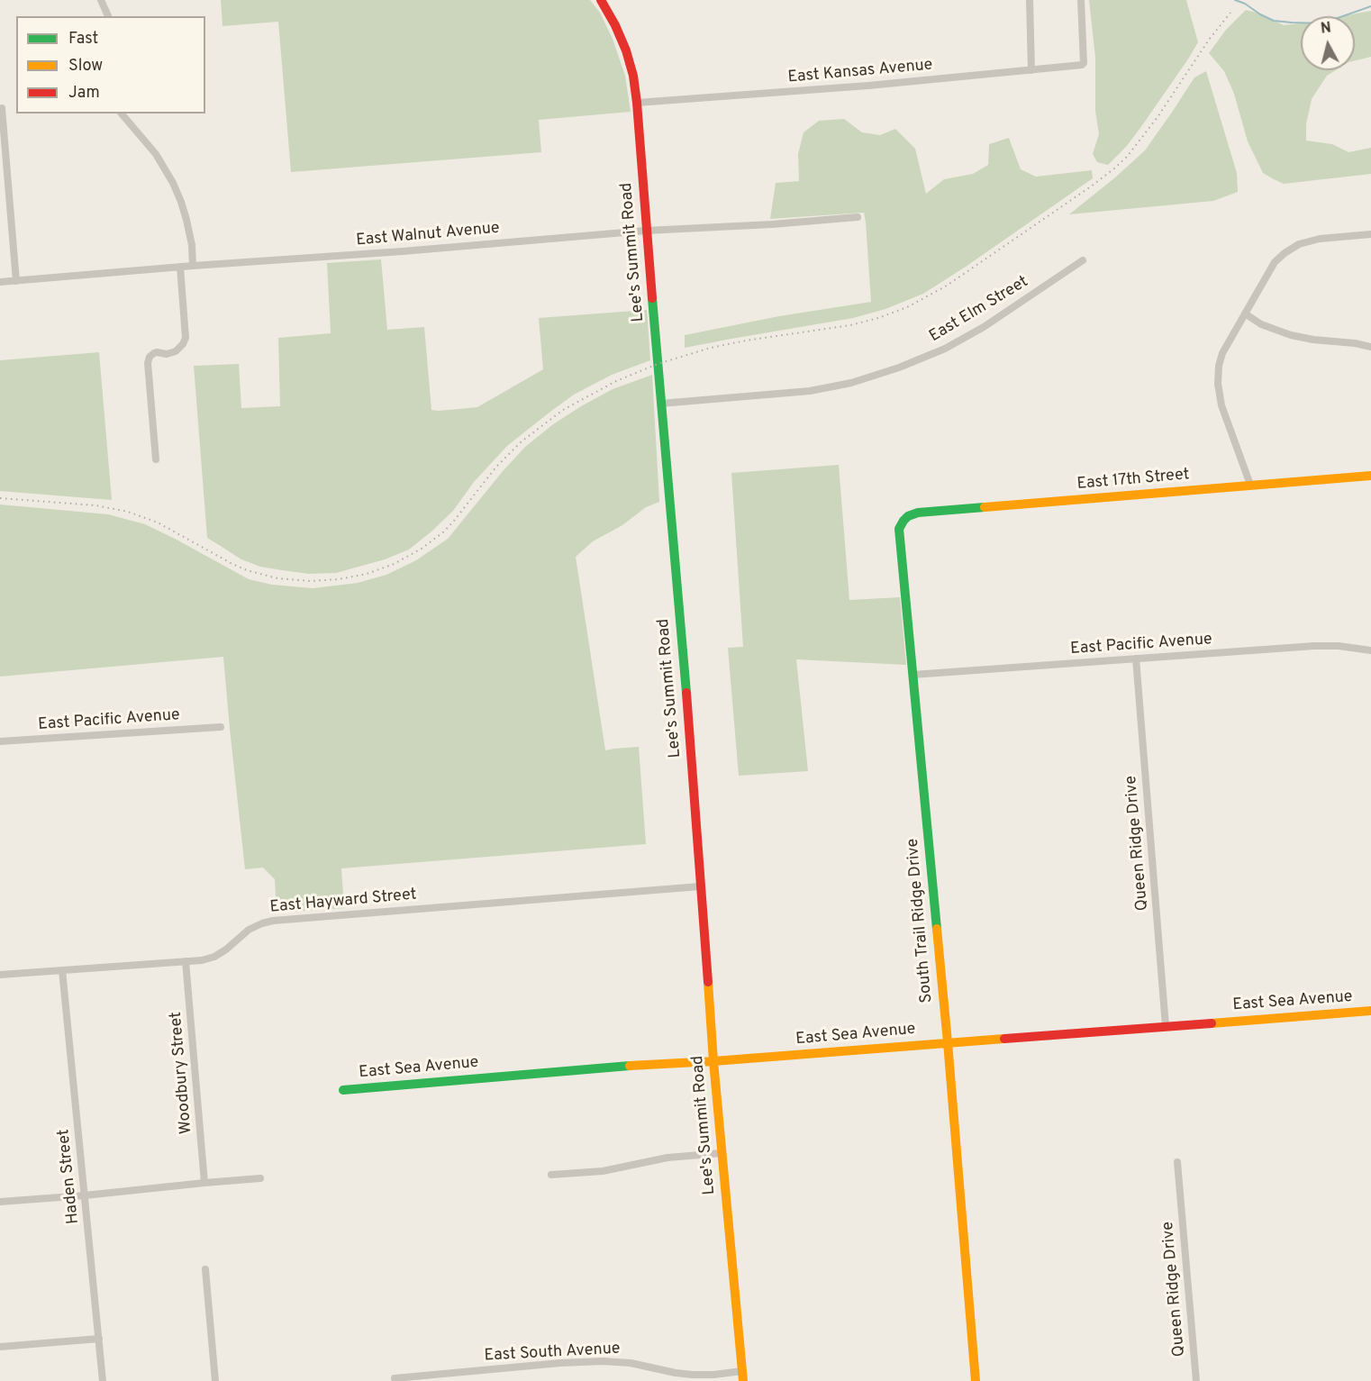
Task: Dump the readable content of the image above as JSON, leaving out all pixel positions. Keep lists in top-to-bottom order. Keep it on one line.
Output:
{"streets":{"street":["East Kansas Avenue","East Walnut Avenue","Lee's Summit Road","East Elm Street","East 17th Street","East Pacific Avenue","Queen Ridge Drive","East Hayward Street","South Trail Ridge Drive","East Sea Avenue","Woodbury Street","Haden Street","East South Avenue"]},"crossings":[["East Kansas Avenue","Lee's Summit Road"],["East Walnut Avenue","Lee's Summit Road"],["Lee's Summit Road","East Elm Street"],["Lee's Summit Road","East Hayward Street"],["Lee's Summit Road","East Sea Avenue"],["Lee's Summit Road","East South Avenue"],["East 17th Street","South Trail Ridge Drive"],["East Pacific Avenue","Queen Ridge Drive"],["East Pacific Avenue","South Trail Ridge Drive"],["Queen Ridge Drive","East Sea Avenue"],["East Hayward Street","Woodbury Street"],["East Hayward Street","Haden Street"],["South Trail Ridge Drive","East Sea Avenue"]],"legend":["Fast","Slow","Jam"],"north":"top"}
